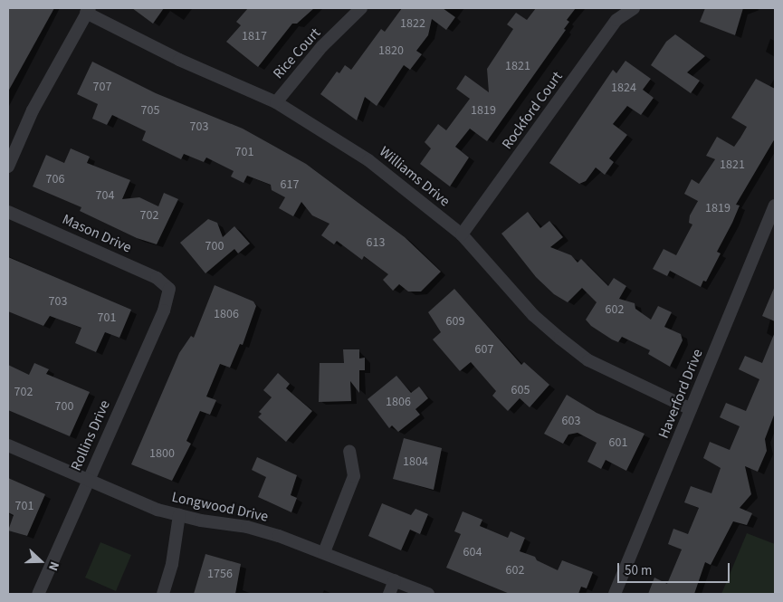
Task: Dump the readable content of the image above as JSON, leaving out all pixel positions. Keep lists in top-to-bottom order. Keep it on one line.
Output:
{"streets":{"street":["Rice Court","Rockford Court","Williams Drive","Mason Drive","Haverford Drive","Rollins Drive","Longwood Drive"]},"crossings":[["Rice Court","Williams Drive"],["Rockford Court","Williams Drive"],["Williams Drive","Haverford Drive"],["Mason Drive","Rollins Drive"],["Rollins Drive","Longwood Drive"]],"house_numbers":["1822","1817","1820","1821","707","1824","705","1819","703","701","1821","706","617","704","1819","702","613","700","703","602","1806","701","609","607","605","702","1806","700","603","601","1800","1804","701","604","602","1756"],"scale_bar":"50 m","north":"right"}
